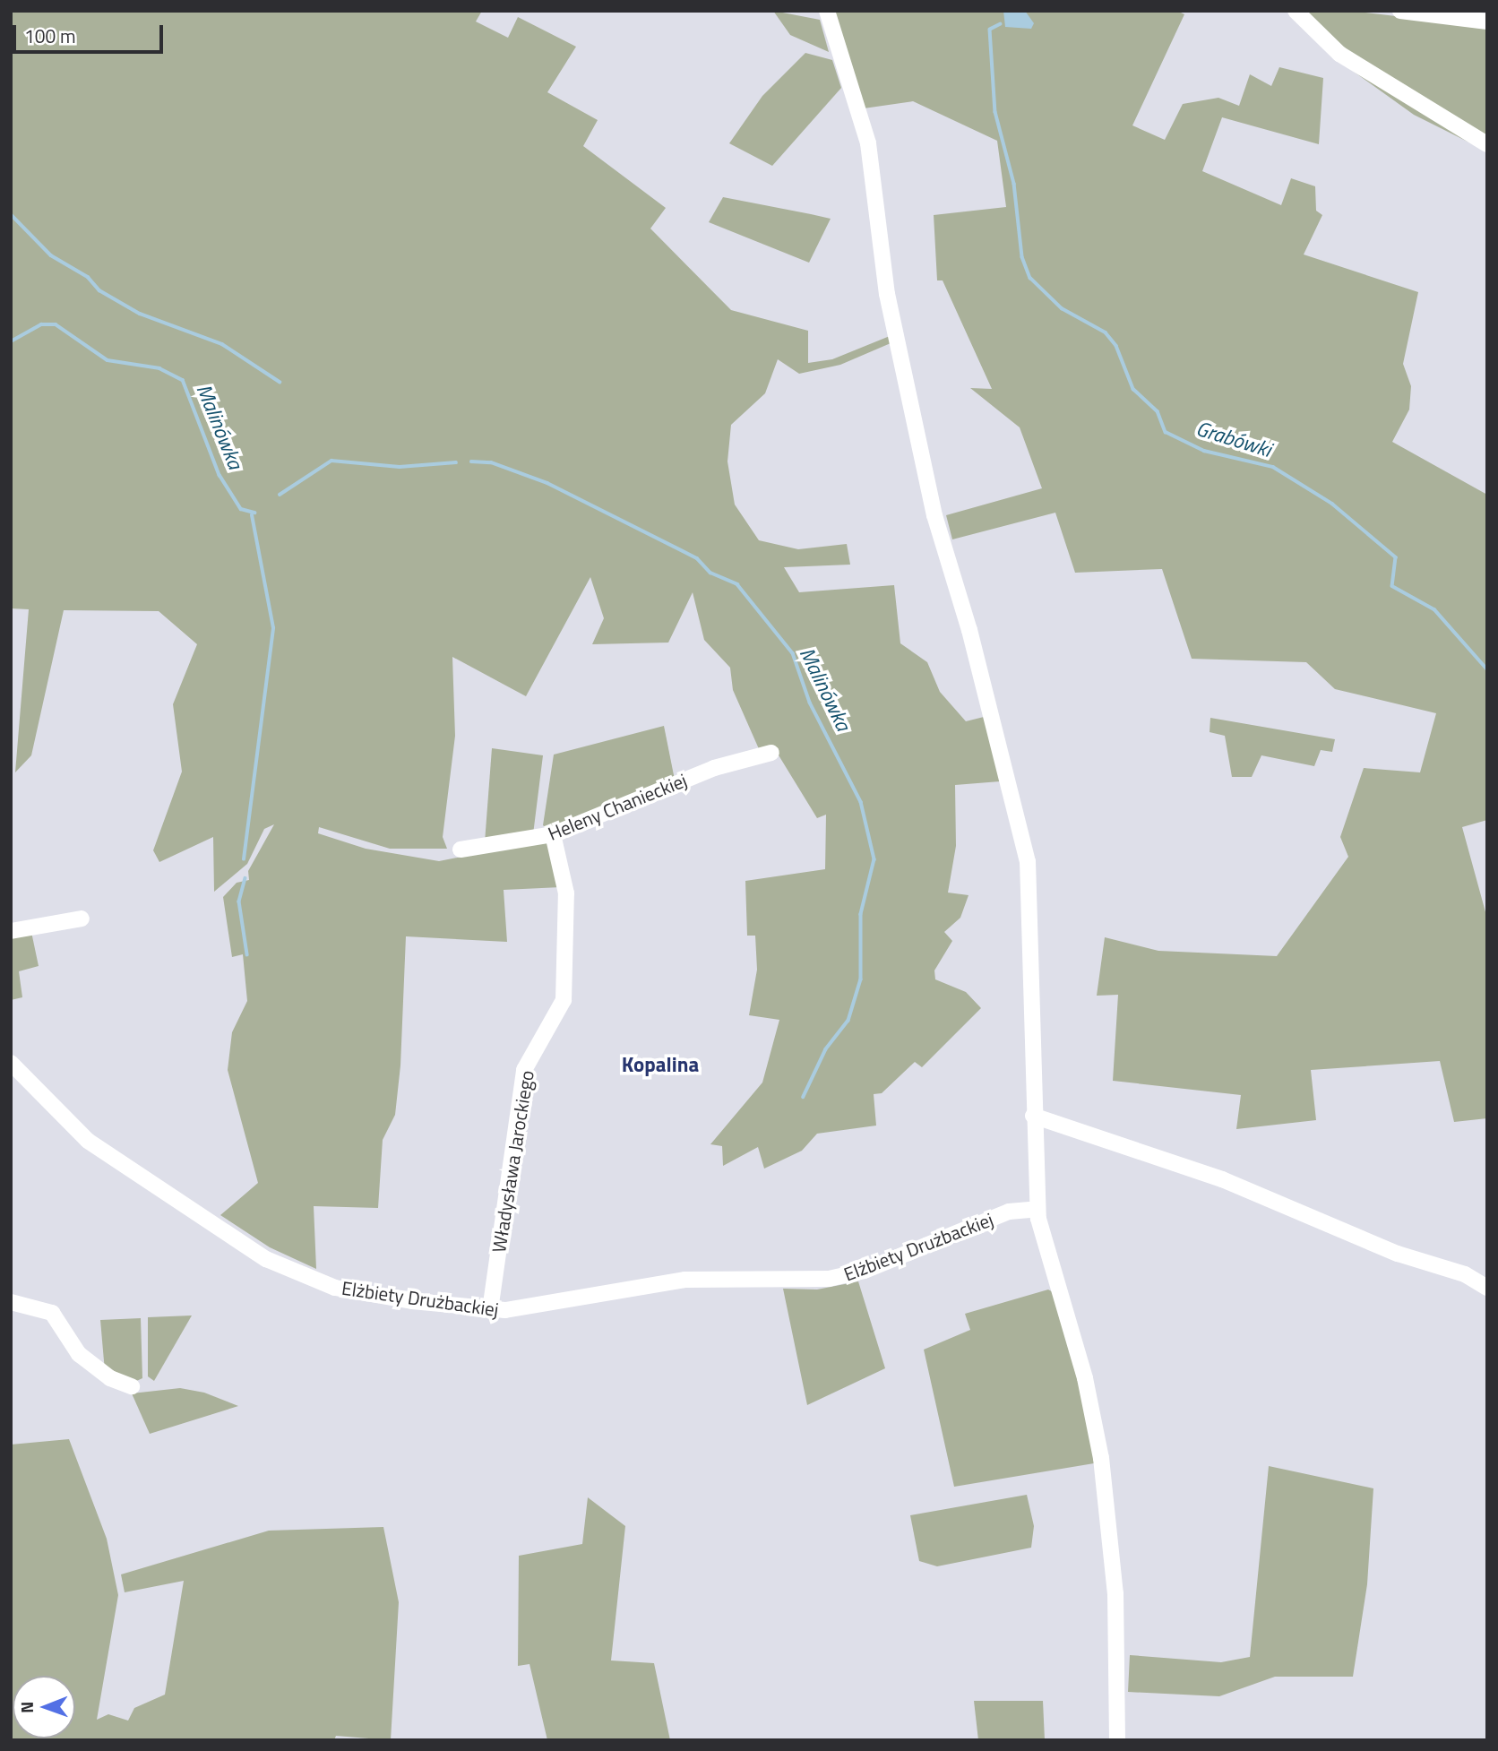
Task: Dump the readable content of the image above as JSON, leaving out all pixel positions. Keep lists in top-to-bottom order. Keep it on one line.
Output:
{"streets":{"street":["Heleny Chanieckiej","Władysława Jarockiego","Elżbiety Drużbackiej"]},"crossings":[["Heleny Chanieckiej","Władysława Jarockiego"],["Władysława Jarockiego","Elżbiety Drużbackiej"]],"districts":["Kopalina"],"water":["Malinówka","Grabówki"],"scale_bar":"100 m","north":"left"}
